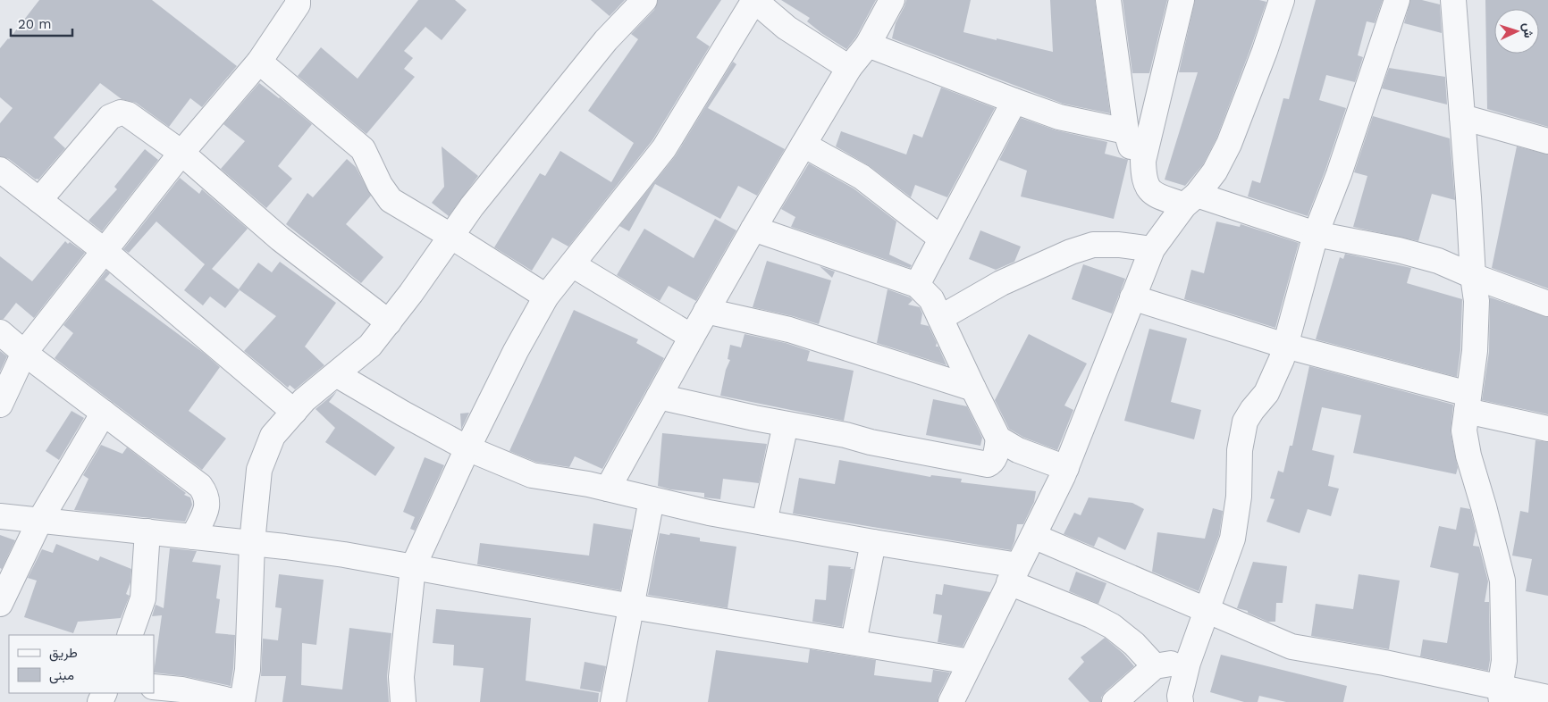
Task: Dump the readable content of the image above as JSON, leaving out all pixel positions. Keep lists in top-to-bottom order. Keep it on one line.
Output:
{"legend":["طريق","مبنى"],"scale_bar":"20 m","north":"right"}
